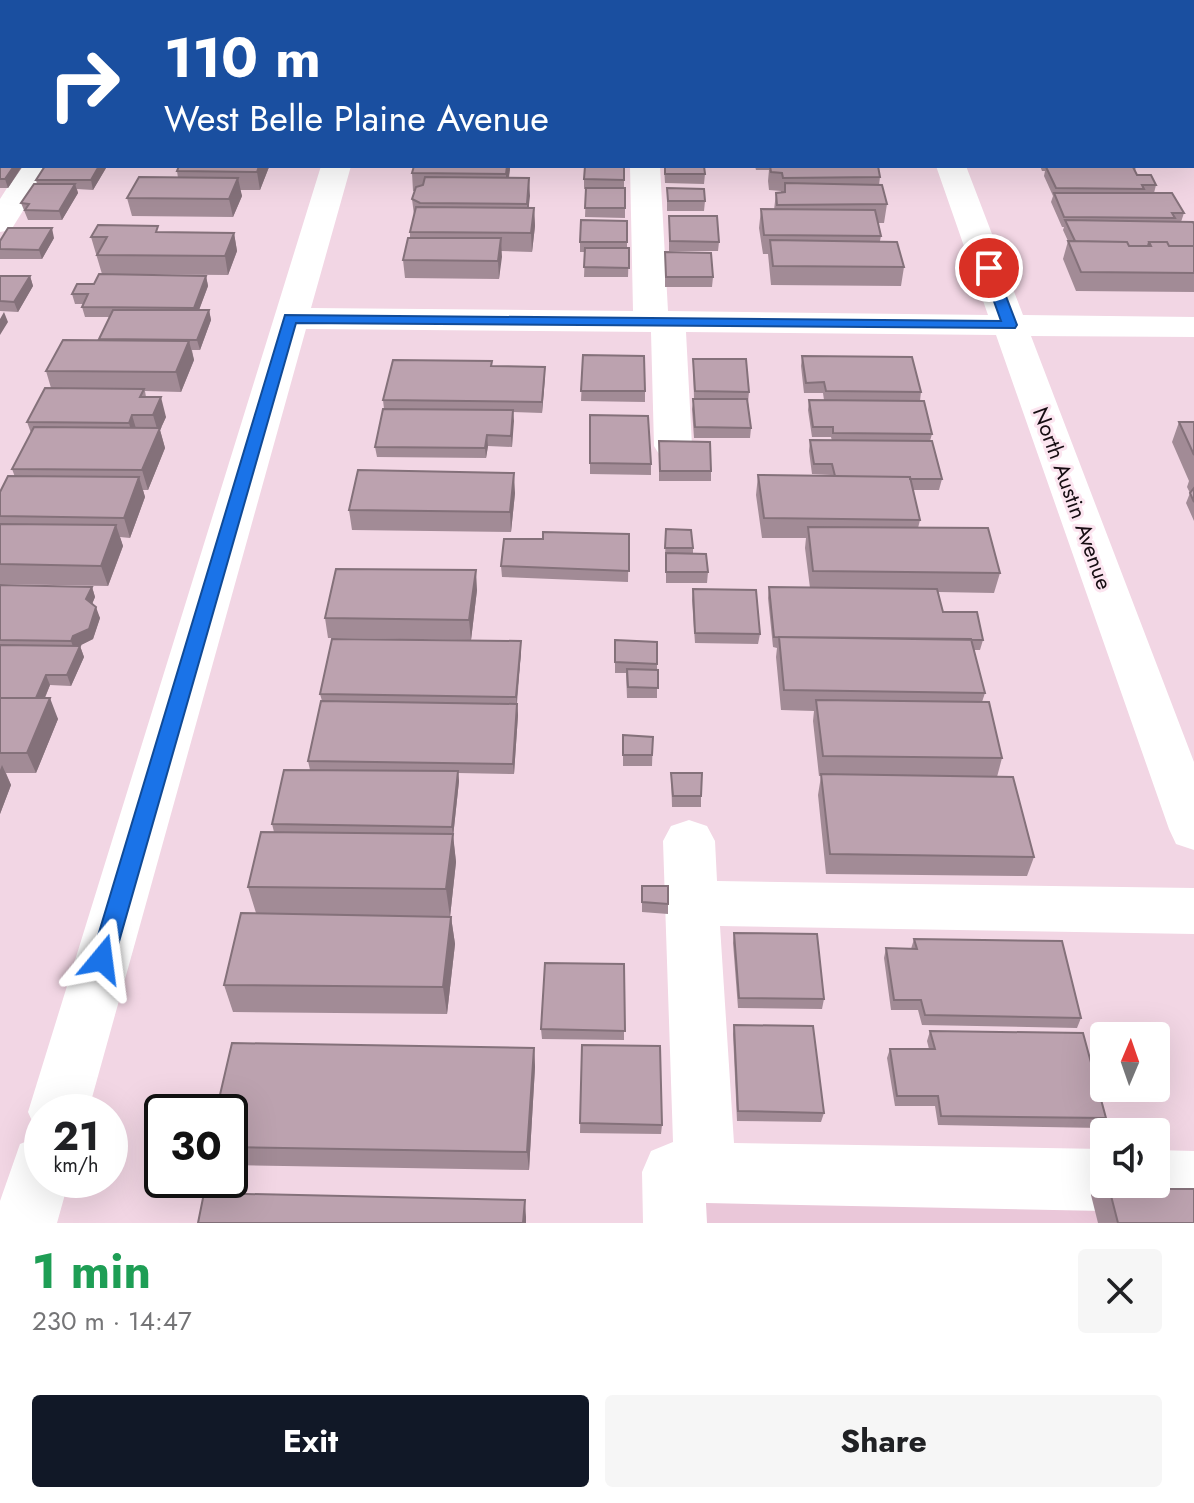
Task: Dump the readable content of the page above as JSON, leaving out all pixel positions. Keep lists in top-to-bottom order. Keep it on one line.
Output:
{"streets":{"street":["North Austin Avenue"]},"north":"top","page":{"turn":["110 m","West Belle Plaine Avenue"],"speed":"21 km/h","limit":"30","heading":["1 min","230 m · 14:47"],"buttons":["Exit","Share"]}}
